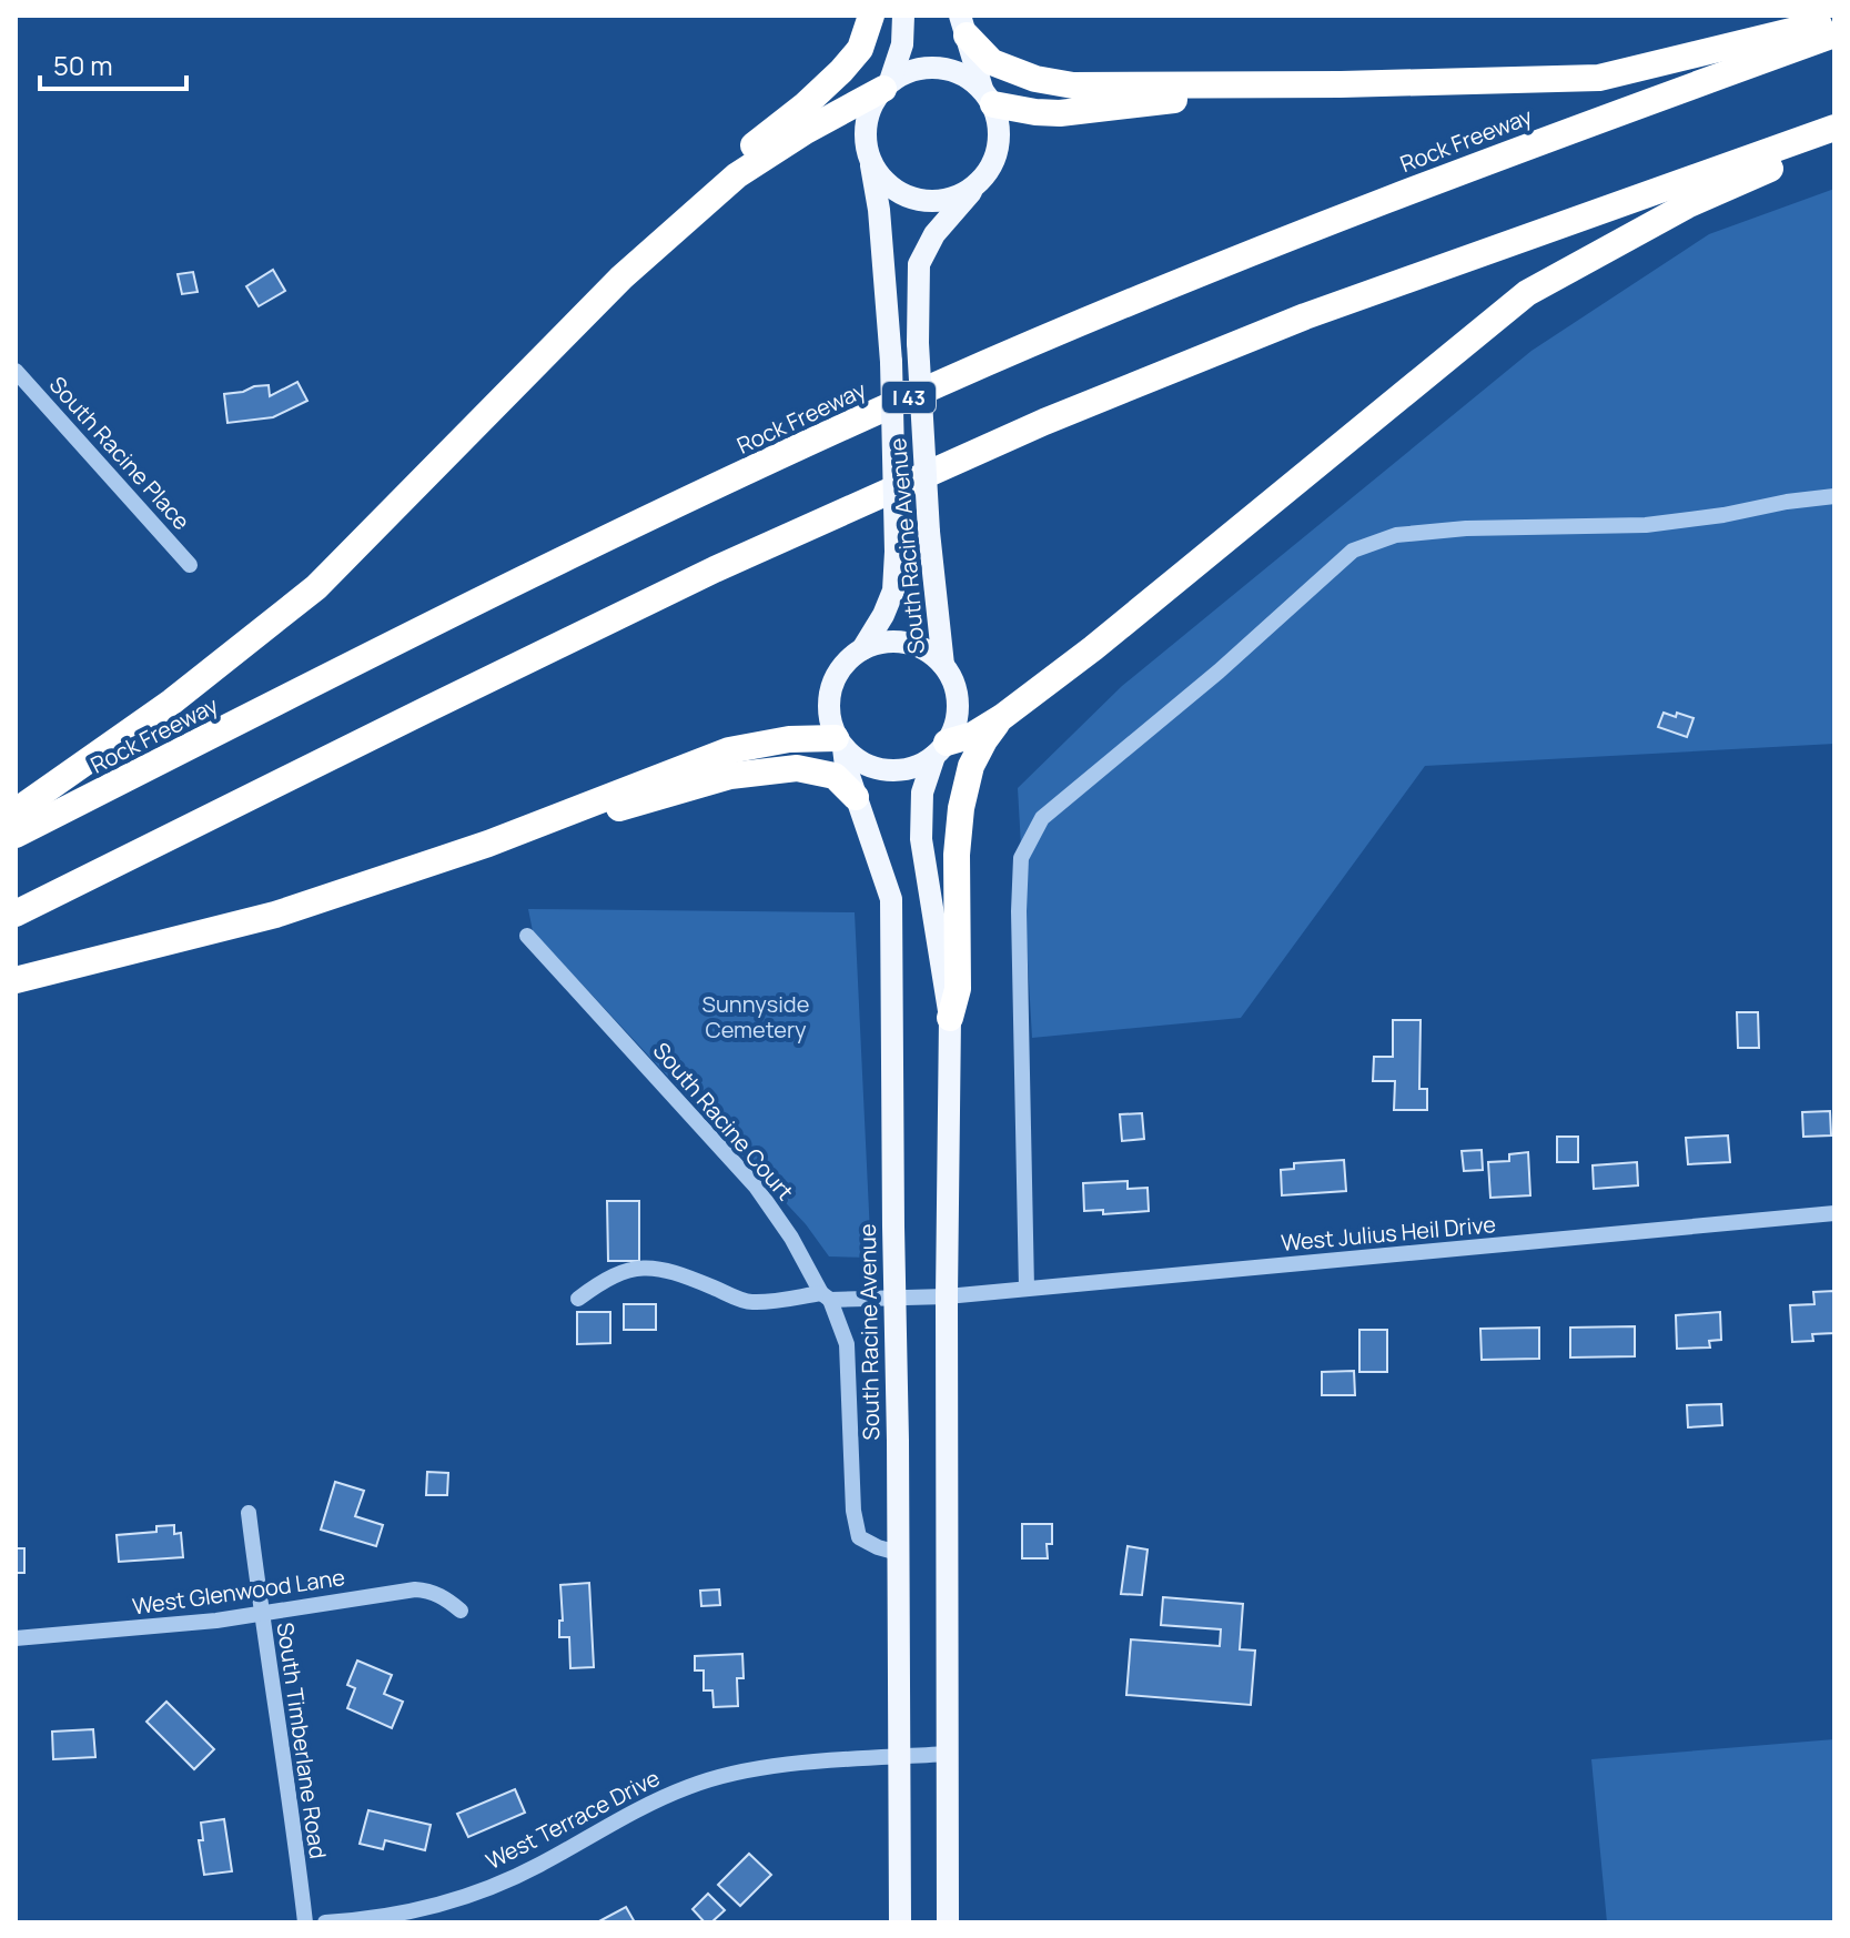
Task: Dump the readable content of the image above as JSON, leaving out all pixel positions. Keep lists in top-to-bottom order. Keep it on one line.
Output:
{"streets":{"highway":["Rock Freeway","I 43"],"main road":["South Racine Avenue"],"street":["South Racine Place","South Racine Court","West Julius Heil Drive","West Glenwood Lane","South Timberlane Road","West Terrace Drive"]},"crossings":[["South Racine Avenue","South Racine Court"],["South Racine Avenue","West Terrace Drive"],["West Glenwood Lane","South Timberlane Road"]],"parks":["Sunnyside Cemetery"],"scale_bar":"50 m"}
